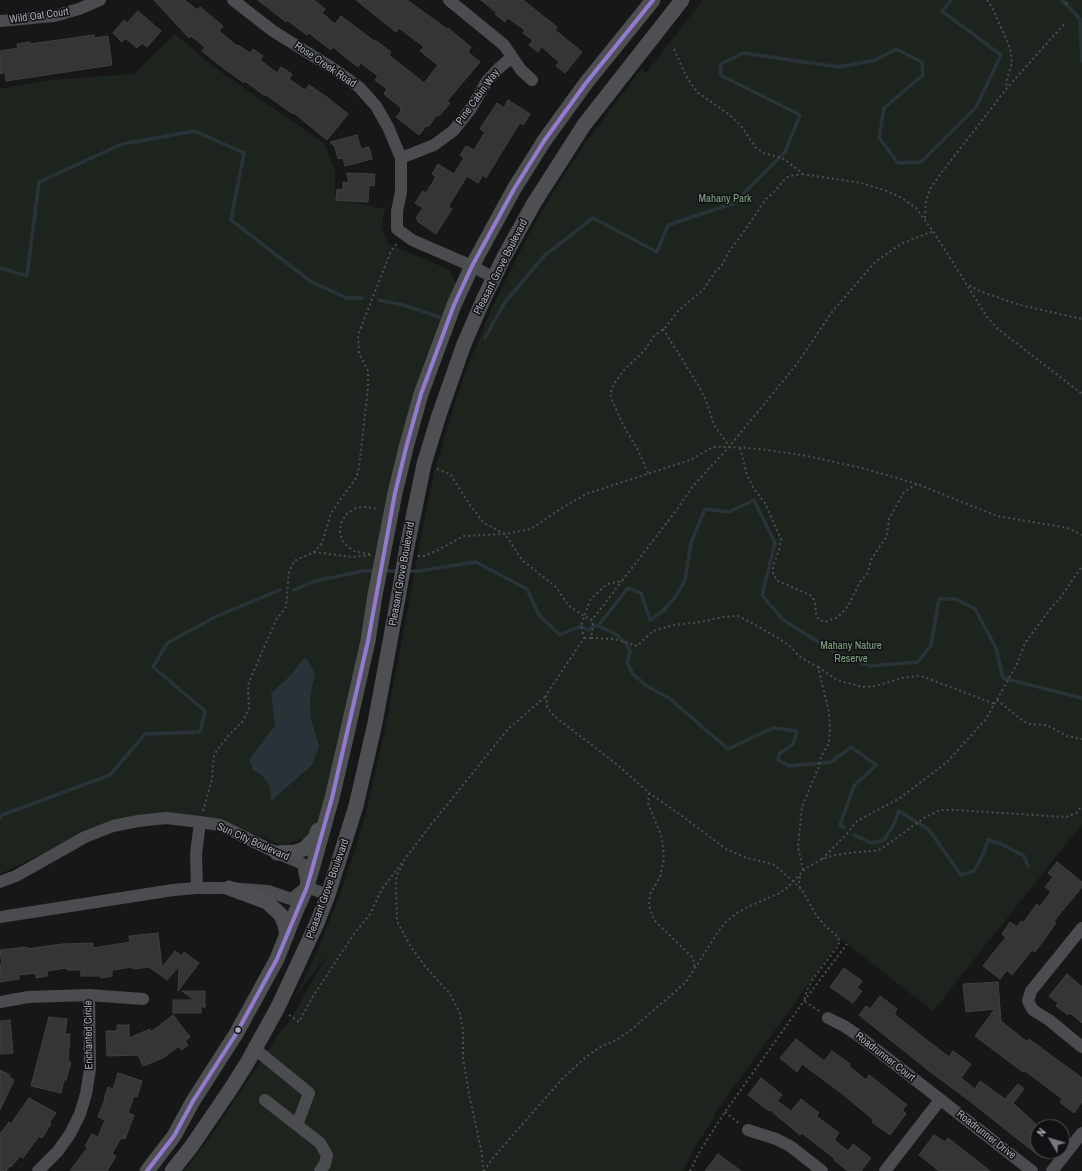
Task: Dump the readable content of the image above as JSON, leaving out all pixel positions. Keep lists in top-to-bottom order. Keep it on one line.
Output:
{"streets":{"main road":["Pleasant Grove Boulevard"],"street":["Wild Oat Court","Rose Creek Road","Pine Cabin Way","Sun City Boulevard","Enchanted Circle","Roadrunner Court","Roadrunner Drive"]},"crossings":[["Rose Creek Road","Pine Cabin Way"],["Pleasant Grove Boulevard","Sun City Boulevard"],["Roadrunner Court","Roadrunner Drive"]],"parks":["Mahany Park","Mahany Nature Reserve"],"north":"top left"}
